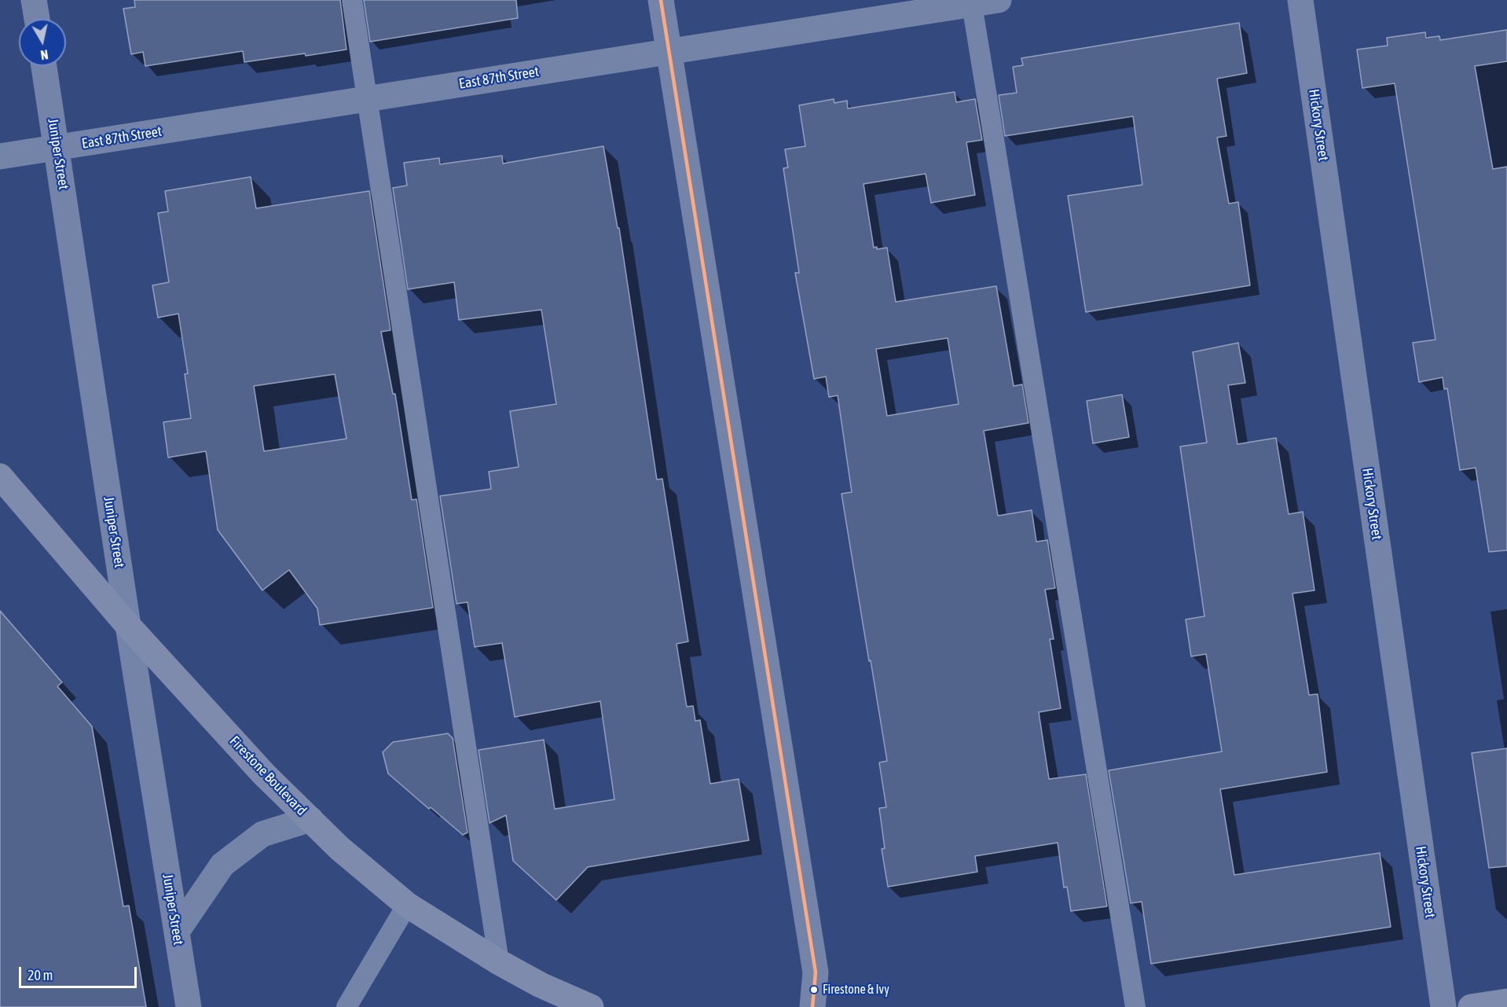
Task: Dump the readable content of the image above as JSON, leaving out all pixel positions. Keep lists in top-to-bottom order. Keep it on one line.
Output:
{"streets":{"main road":["Firestone Boulevard"],"street":["East 87th Street","Hickory Street","Juniper Street"]},"crossings":[["East 87th Street","Juniper Street"],["Juniper Street","Firestone Boulevard"]],"places":["Firestone & Ivy"],"scale_bar":"20 m","north":"bottom"}
